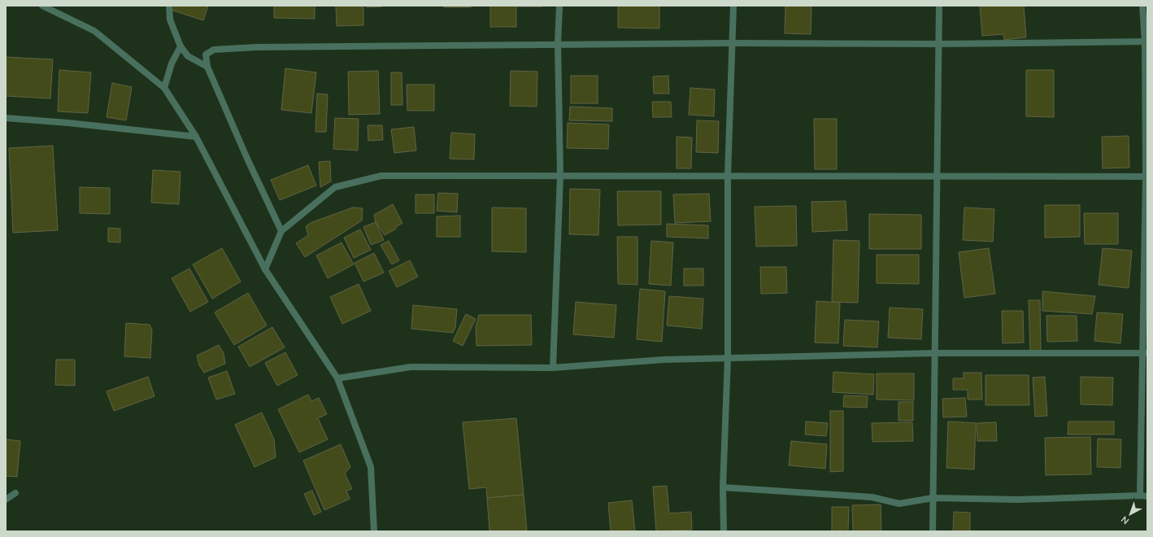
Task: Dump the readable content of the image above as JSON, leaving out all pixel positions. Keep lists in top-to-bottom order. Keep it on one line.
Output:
{"north":"bottom left"}
